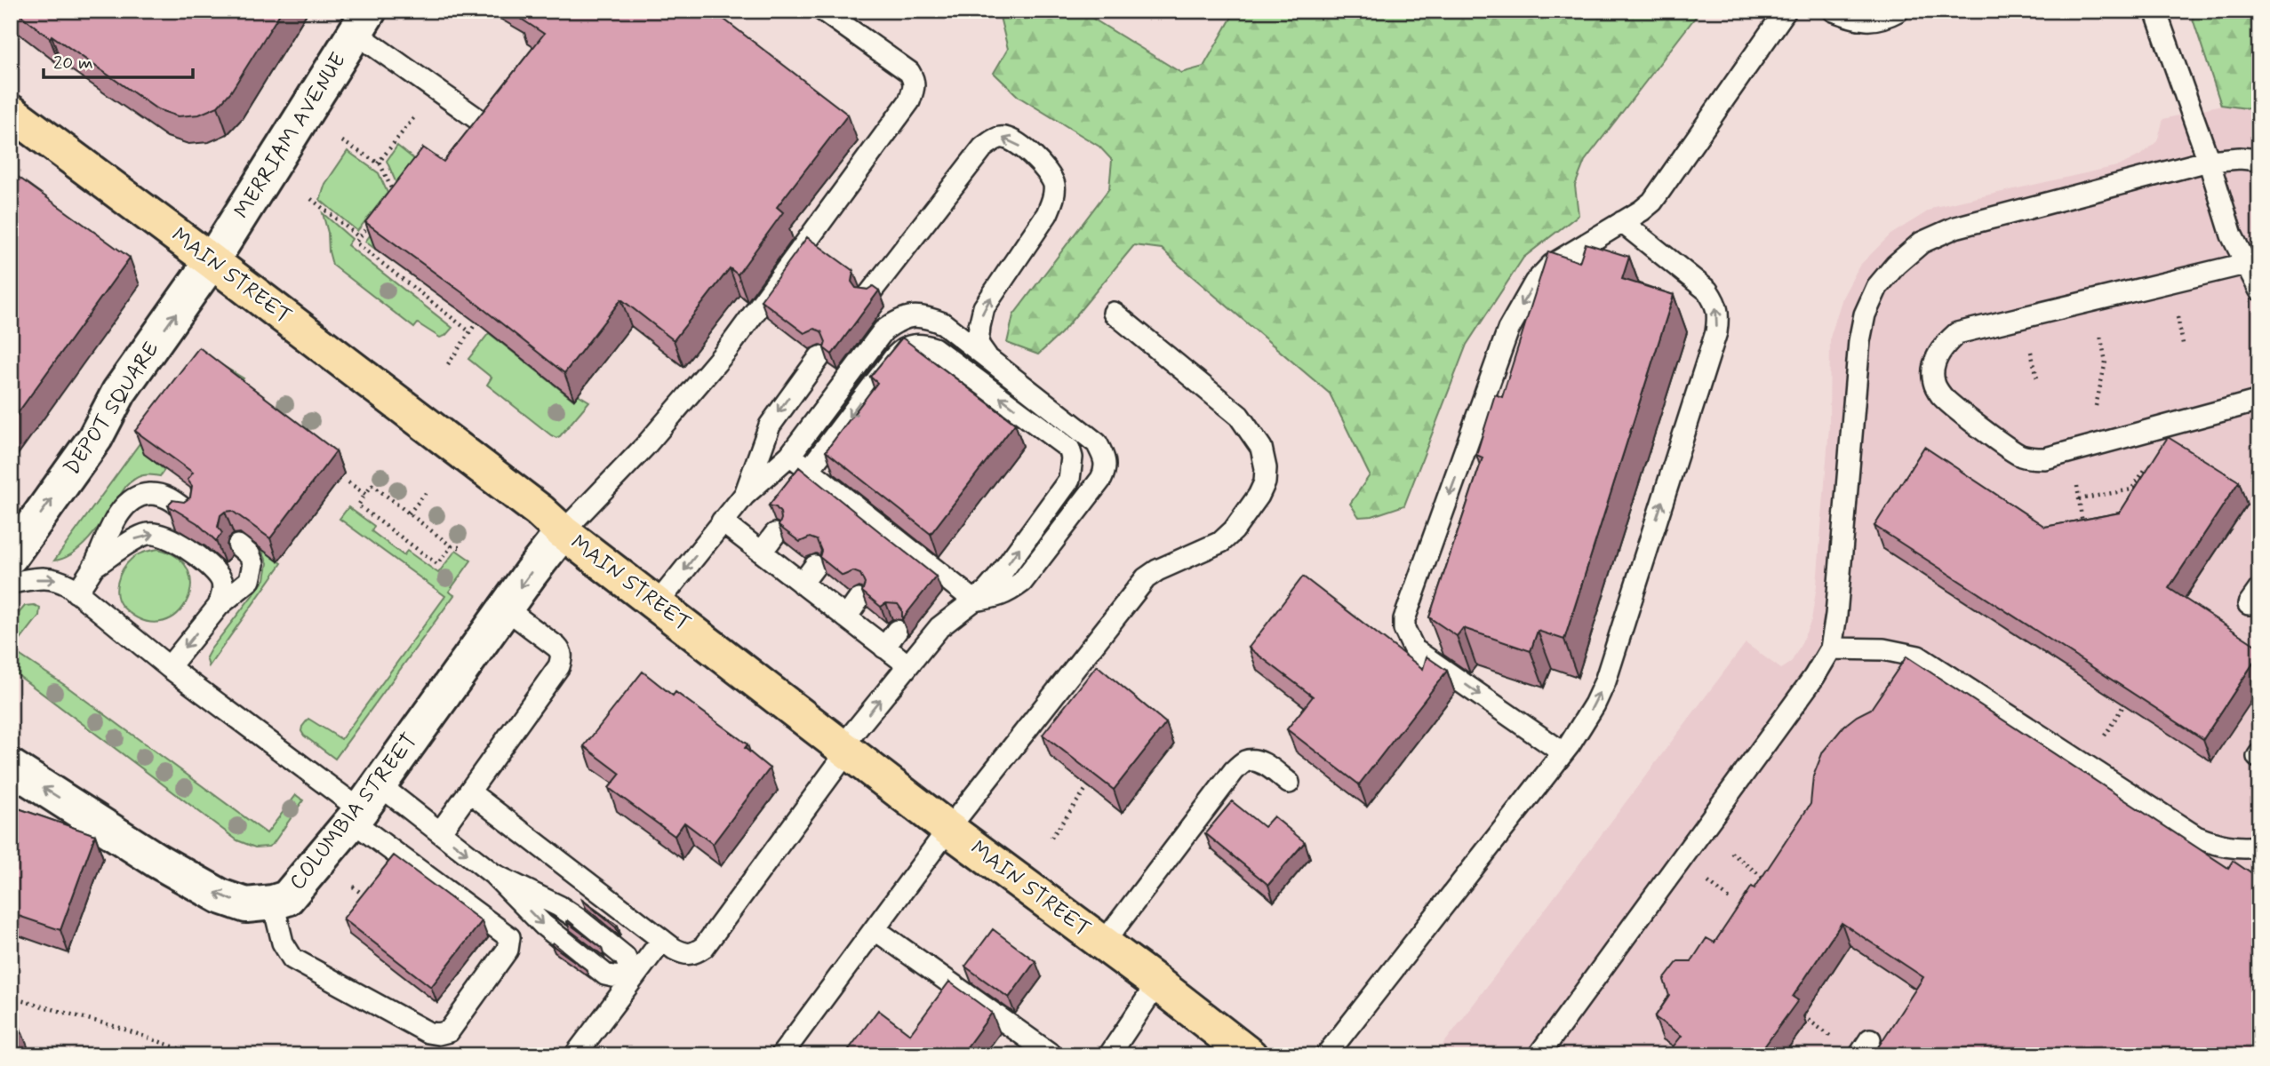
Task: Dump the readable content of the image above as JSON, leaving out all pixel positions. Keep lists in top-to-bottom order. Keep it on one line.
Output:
{"streets":{"main road":["MAIN STREET"],"street":["MERRIAM AVENUE","DEPOT SQUARE","COLUMBIA STREET"]},"crossings":[["MERRIAM AVENUE","MAIN STREET"],["MERRIAM AVENUE","DEPOT SQUARE"],["MAIN STREET","DEPOT SQUARE"],["MAIN STREET","COLUMBIA STREET"]],"one_way":["DEPOT SQUARE","COLUMBIA STREET"],"scale_bar":"20 m"}
